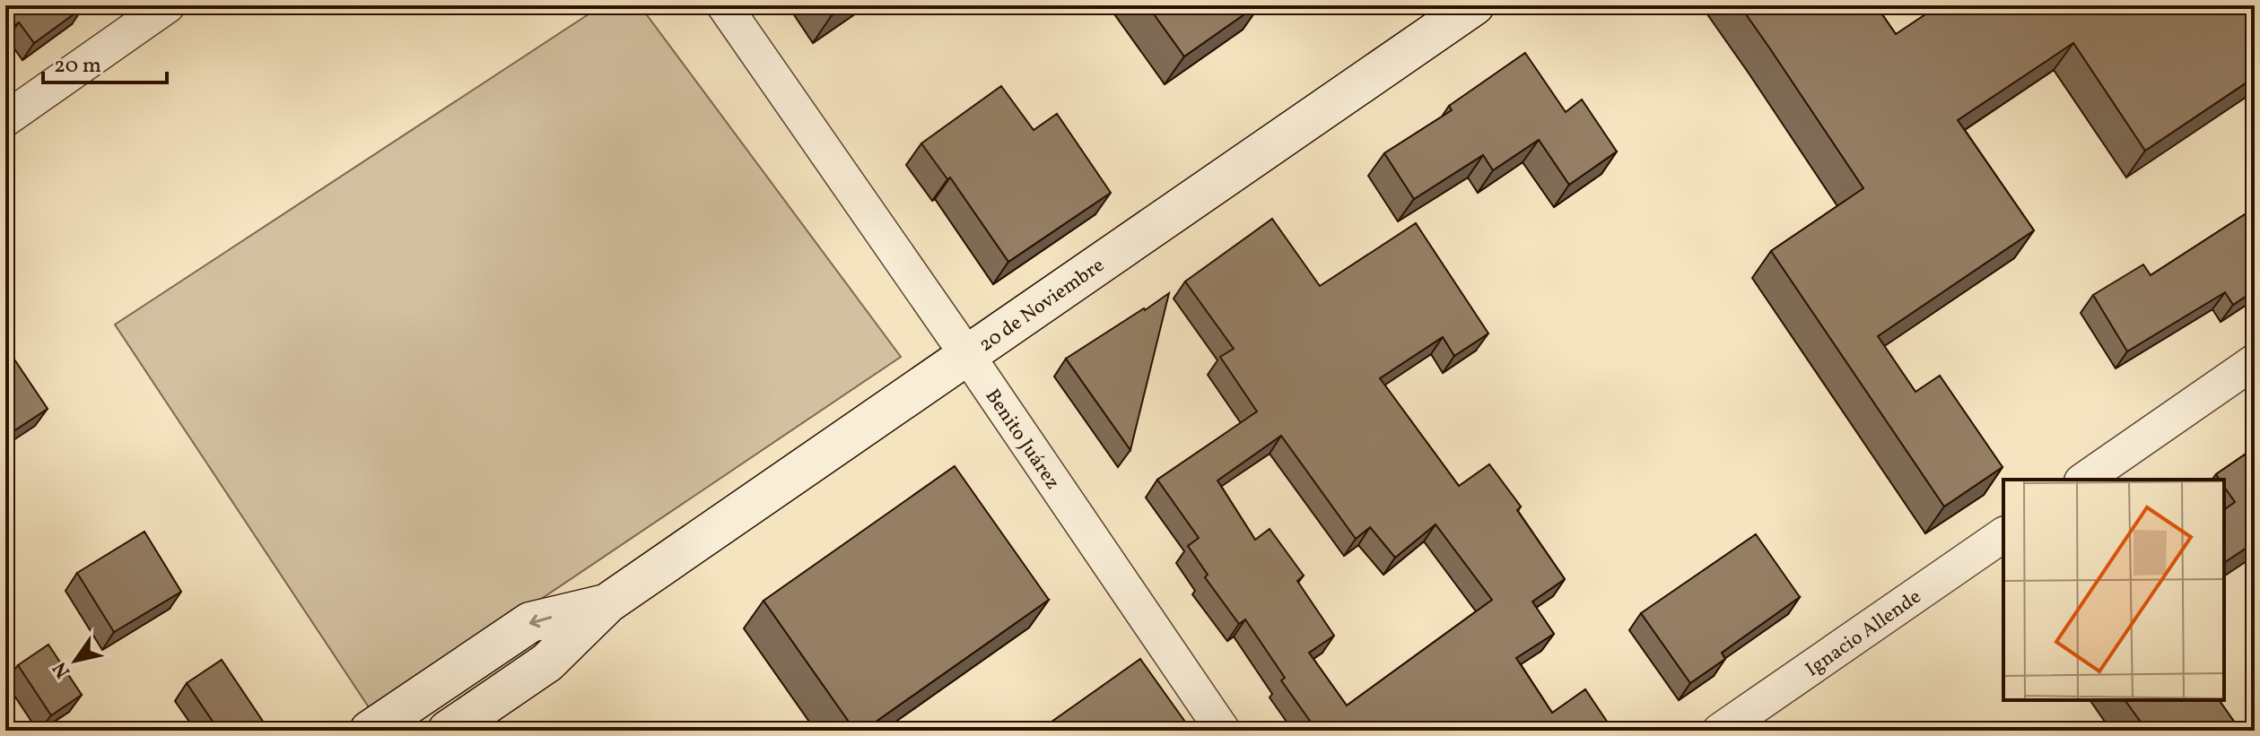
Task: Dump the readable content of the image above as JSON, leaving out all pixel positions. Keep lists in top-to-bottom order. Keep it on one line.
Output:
{"streets":{"main road":["20 de Noviembre"],"street":["Benito Juárez","Ignacio Allende"]},"crossings":[["20 de Noviembre","Benito Juárez"]],"scale_bar":"20 m","north":"bottom left"}
